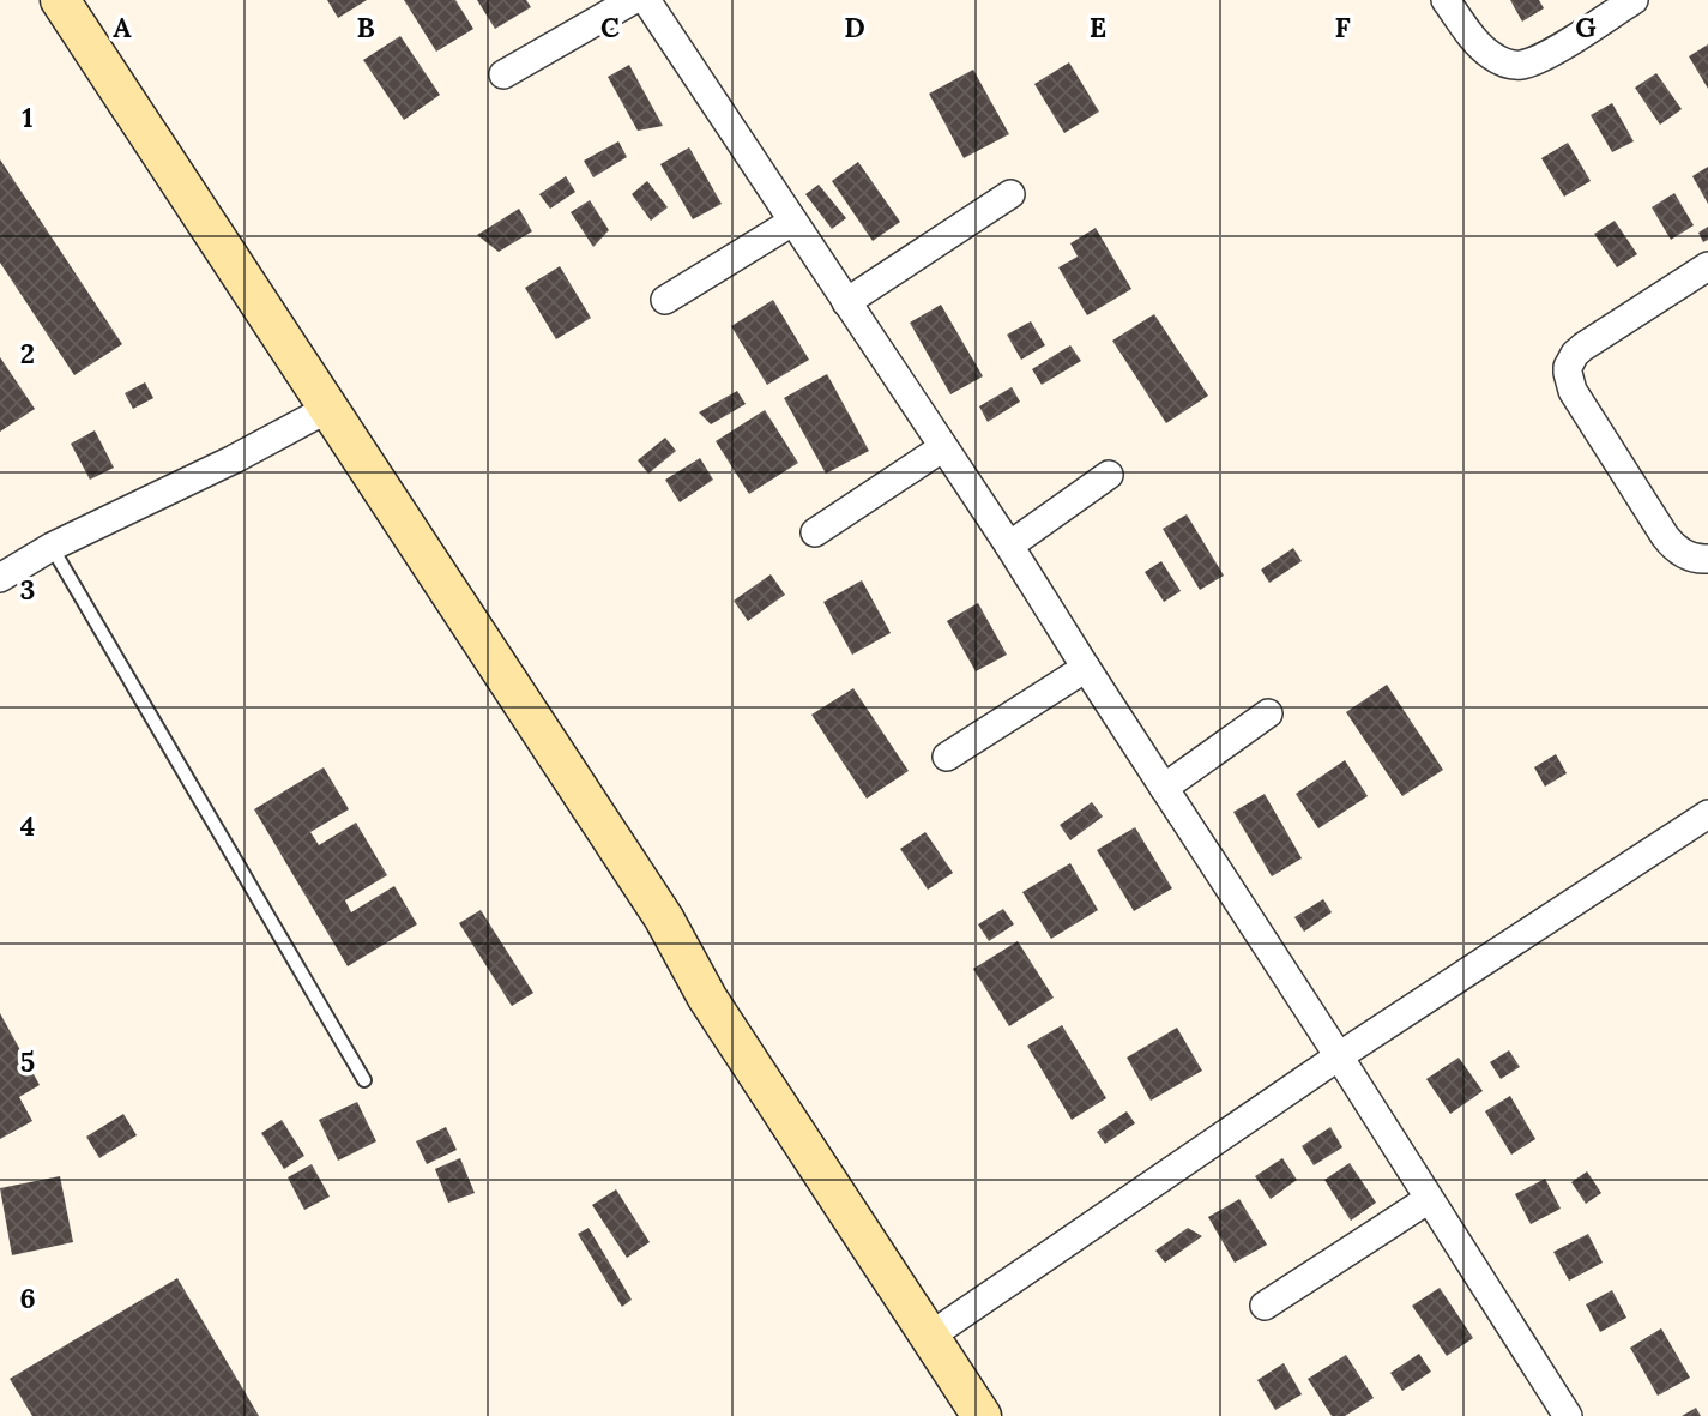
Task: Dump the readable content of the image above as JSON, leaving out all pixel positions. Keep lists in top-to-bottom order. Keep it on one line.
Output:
{"grid":{"columns":["A","B","C","D","E","F","G"],"rows":["1","2","3","4","5","6"]}}
